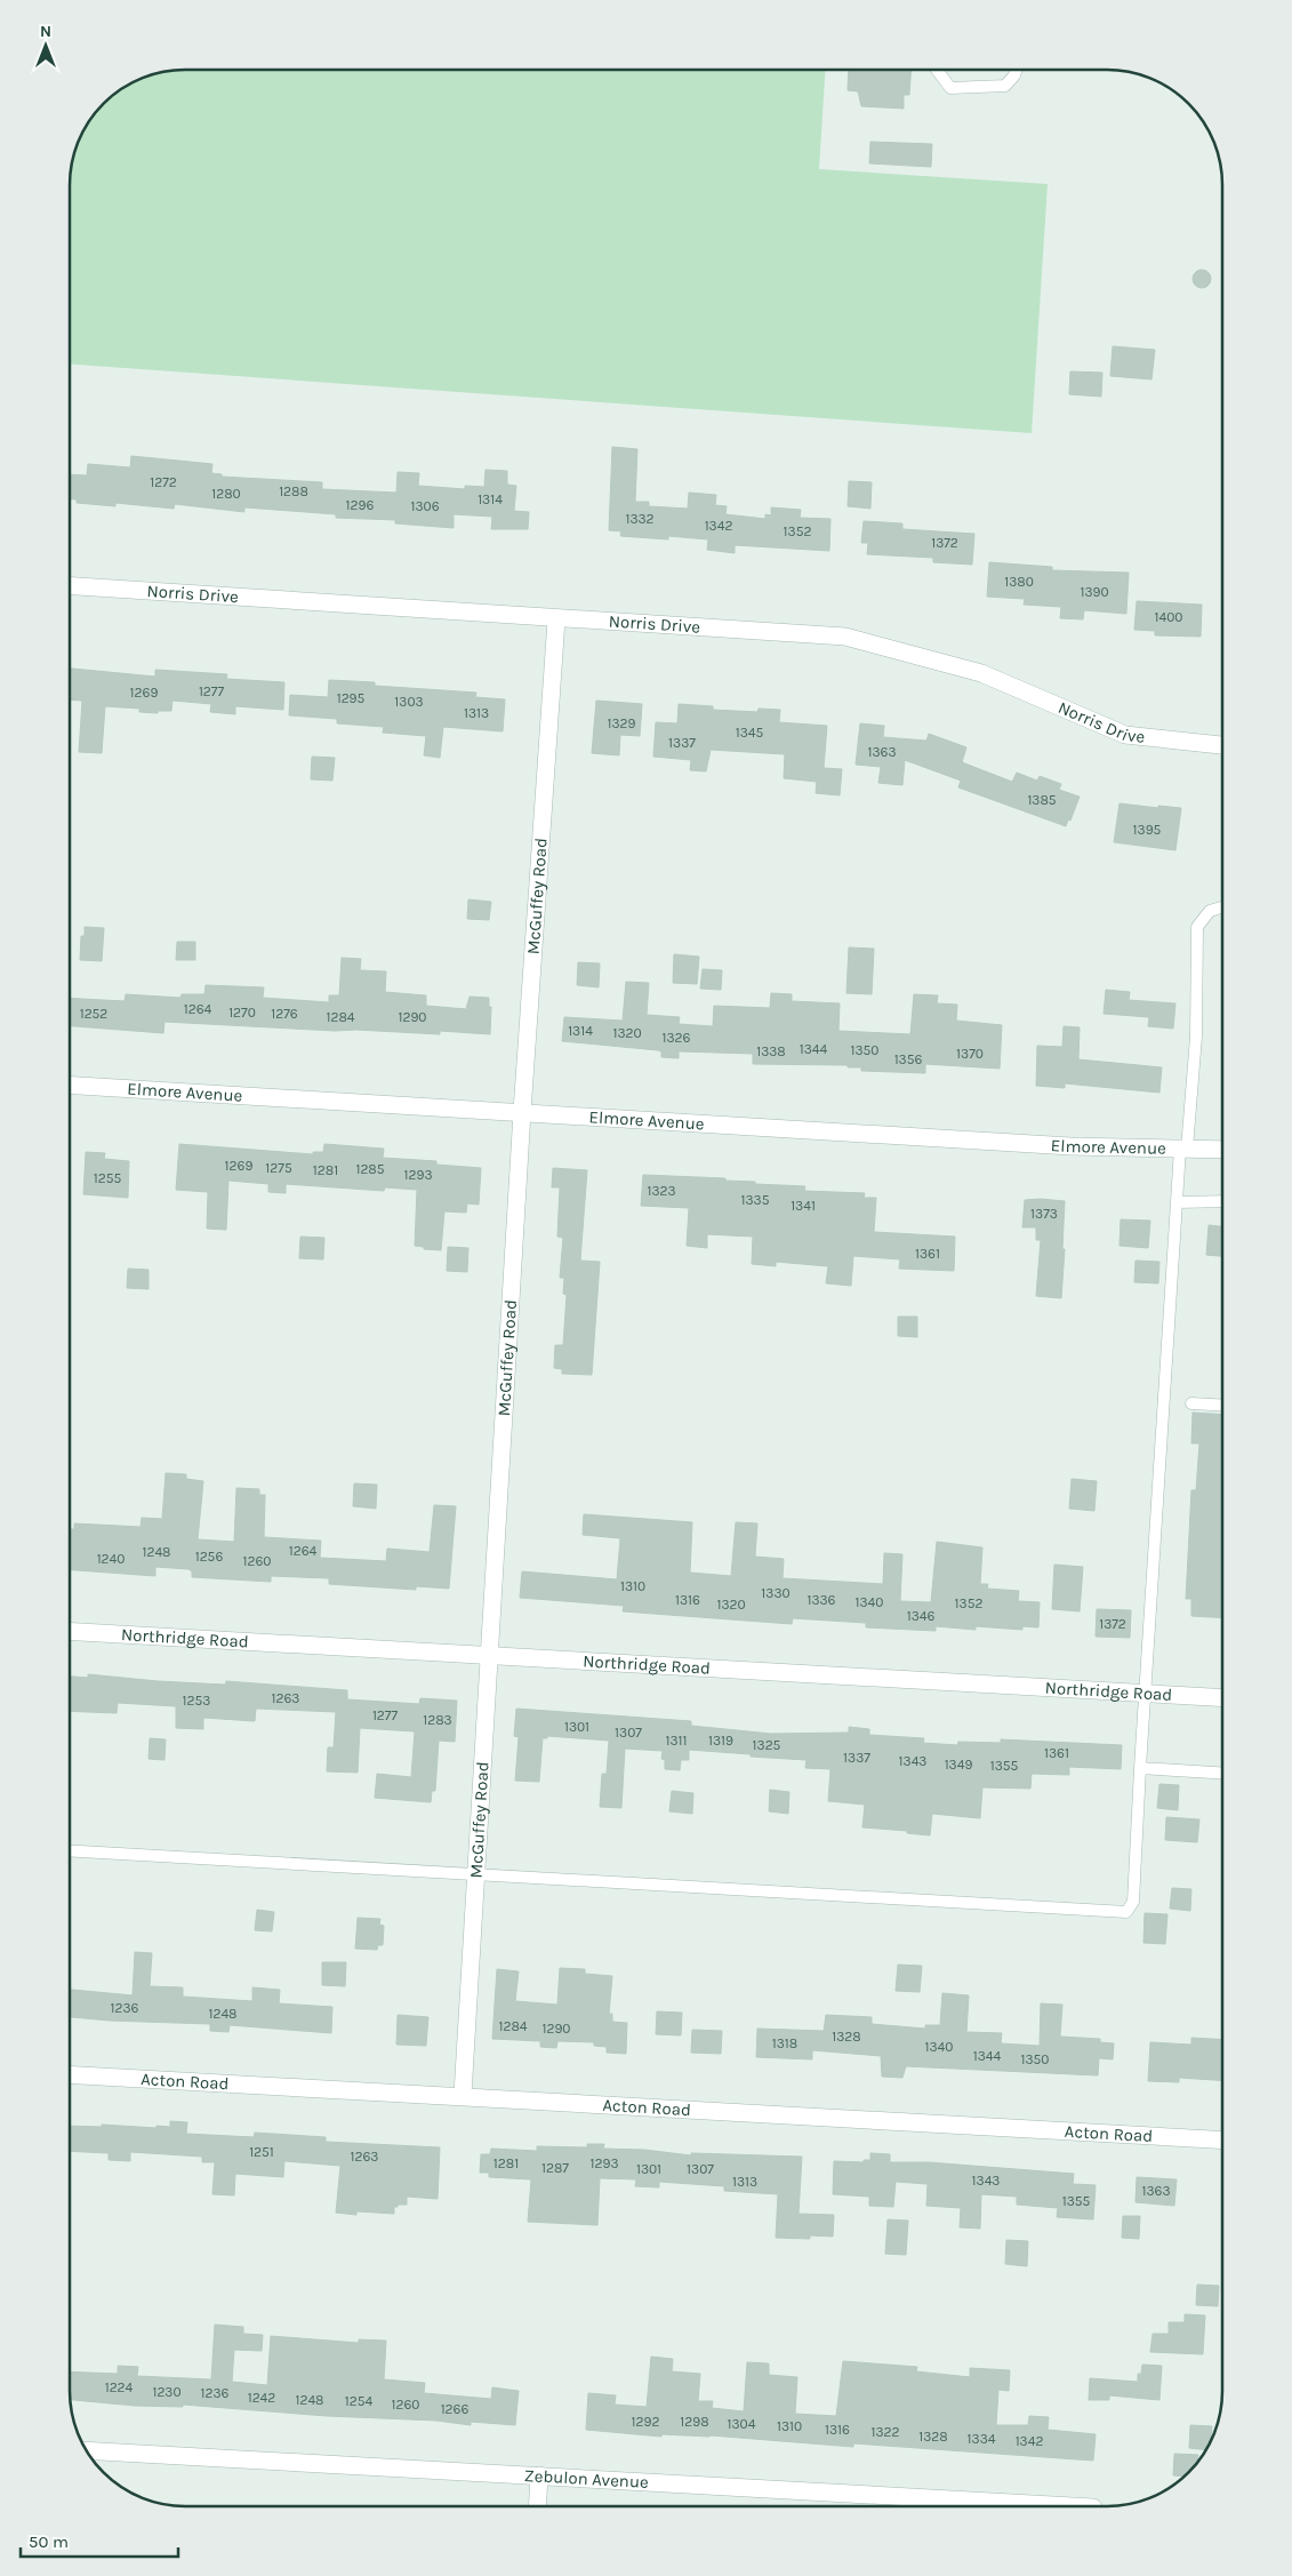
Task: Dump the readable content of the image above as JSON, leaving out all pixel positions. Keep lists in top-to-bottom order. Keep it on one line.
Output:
{"streets":{"street":["Norris Drive","McGuffey Road","Elmore Avenue","Northridge Road","Acton Road","Zebulon Avenue"]},"crossings":[["Norris Drive","McGuffey Road"],["McGuffey Road","Elmore Avenue"],["McGuffey Road","Northridge Road"],["McGuffey Road","Acton Road"]],"house_numbers":["1272","1288","1280","1314","1296","1306","1332","1342","1352","1372","1380","1390","1400","1277","1269","1295","1303","1313","1329","1345","1337","1363","1385","1395","1264","1270","1252","1276","1284","1290","1314","1320","1326","1344","1350","1338","1370","1356","1269","1275","1285","1281","1293","1255","1323","1335","1341","1373","1361","1264","1248","1256","1240","1260","1310","1330","1316","1336","1340","1352","1320","1346","1372","1263","1253","1277","1283","1301","1307","1311","1319","1325","1361","1337","1343","1349","1355","1236","1248","1284","1290","1328","1318","1340","1344","1350","1251","1263","1281","1293","1287","1301","1307","1343","1313","1363","1355","1224","1230","1236","1242","1248","1254","1260","1266","1292","1298","1304","1310","1316","1322","1328","1334","1342"],"scale_bar":"50 m","north":"top"}
